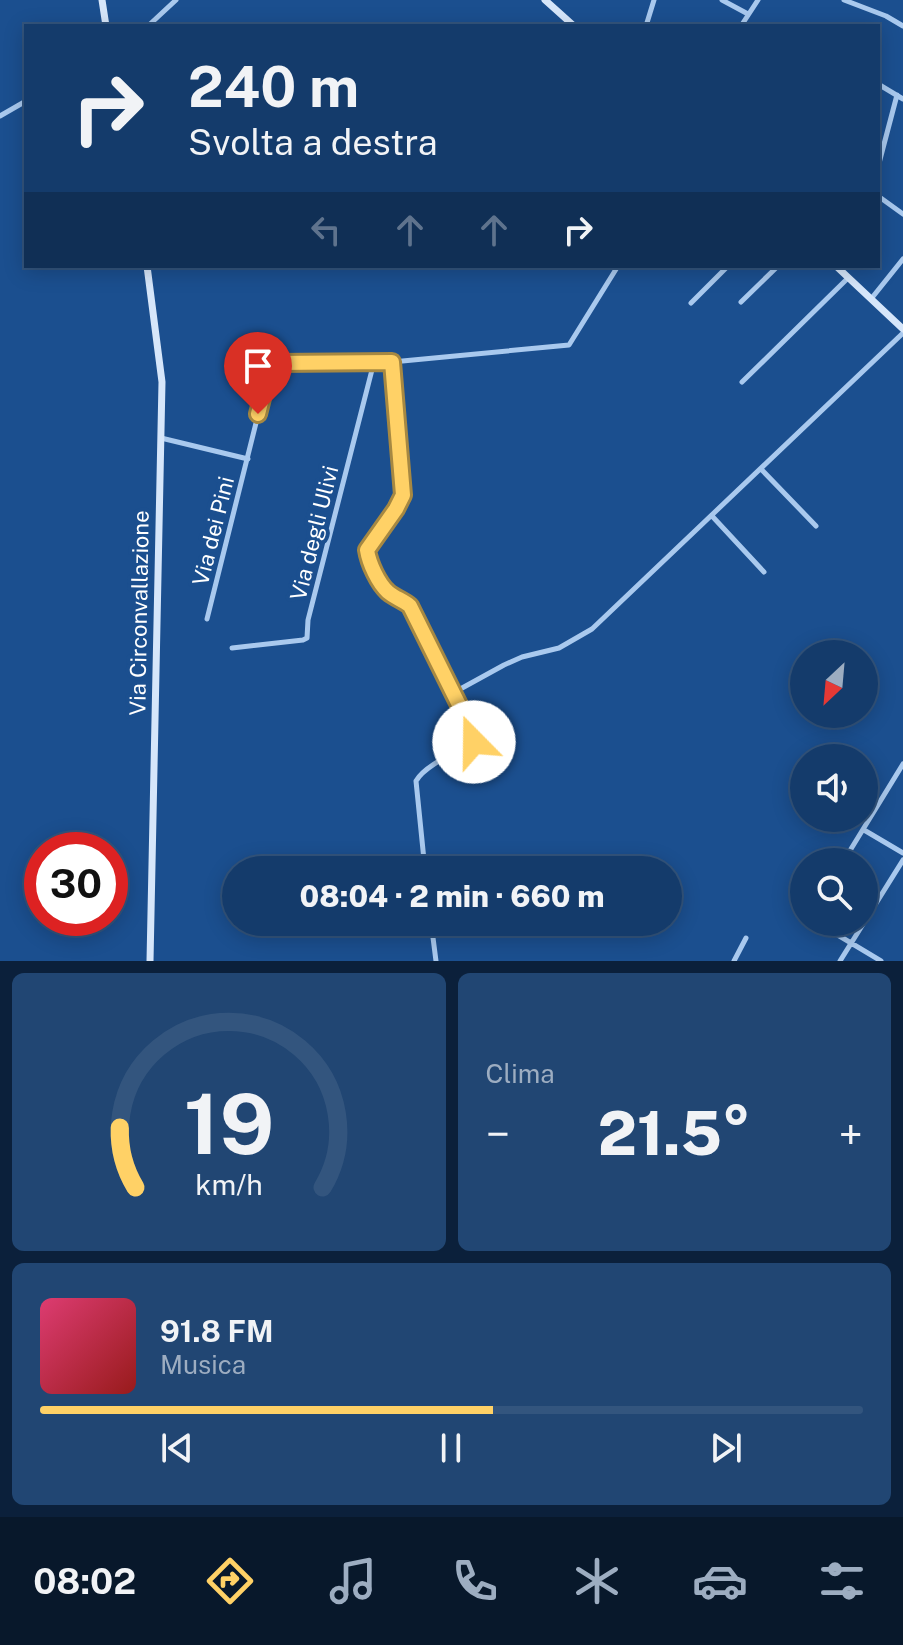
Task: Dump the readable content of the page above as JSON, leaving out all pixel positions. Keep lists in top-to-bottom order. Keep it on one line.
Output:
{"streets":{"main road":["Via Circonvallazione"],"street":["Via dei Pini","Via degli Ulivi"]},"crossings":[["Via dei Pini","Via degli Ulivi"]],"north":"bottom left","page":{"turn":["240 m","Svolta a destra"],"limit":"30","trip":"08:04 · 2 min · 660 m","tile":"Clima","heat":["−","21.5°","+"],"song":["91.8 FM","Musica"],"tabs":"08:02","gauge":["19","km/h"]}}
